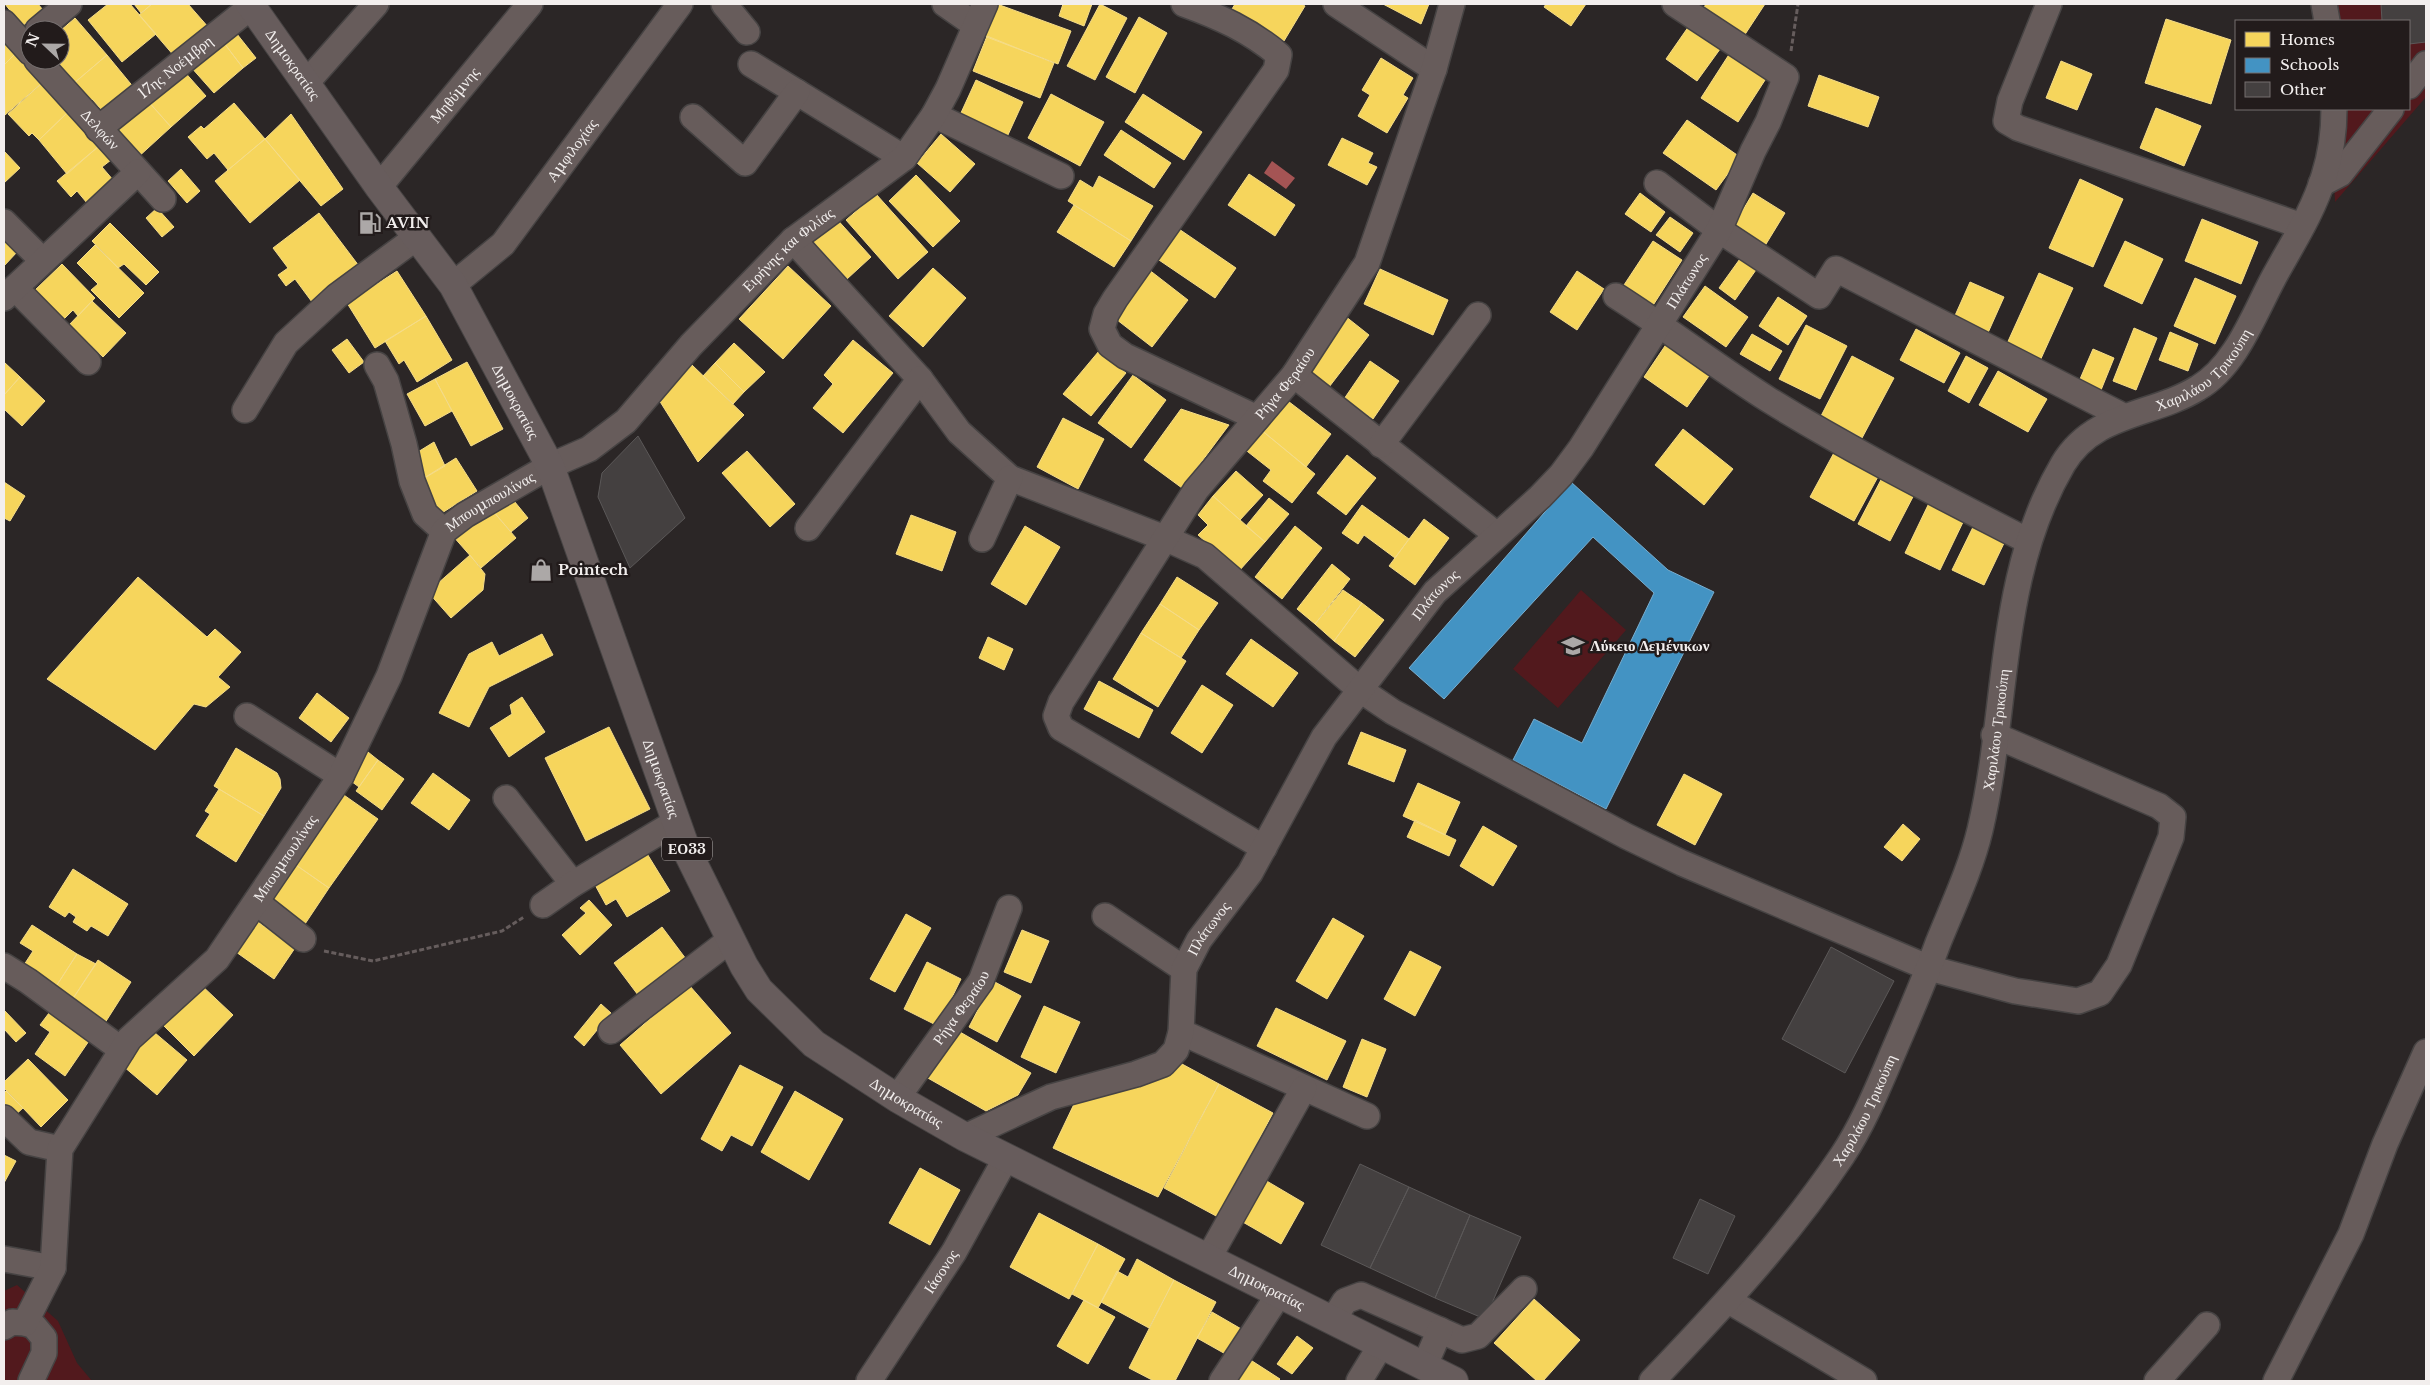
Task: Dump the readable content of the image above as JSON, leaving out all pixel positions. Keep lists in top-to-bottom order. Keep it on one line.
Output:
{"streets":{"main road":["Δημοκρατίας","ΕΟ33"],"street":["17ης Νοέμβρη","Μηθύμνης","Δελφών","Αμφιλοχίας","Ειρήνης και Φιλίας","Πλάτωνος","Χαριλάου Τρικούπη","Ρήγα Φεραίου","Μπουμπουλίνας","Ιάσονος"]},"crossings":[["Δημοκρατίας","17ης Νοέμβρη"],["Δημοκρατίας","Μηθύμνης"],["Δημοκρατίας","Αμφιλοχίας"],["Δημοκρατίας","Ειρήνης και Φιλίας"],["Δημοκρατίας","Πλάτωνος"],["Δημοκρατίας","Ρήγα Φεραίου"],["Δημοκρατίας","Μπουμπουλίνας"],["Δημοκρατίας","Ιάσονος"],["17ης Νοέμβρη","Δελφών"],["Ειρήνης και Φιλίας","Μπουμπουλίνας"],["Πλάτωνος","Ρήγα Φεραίου"]],"places":{"fuel station":["AVIN"],"shop":["Pointech"],"school or university":["Λύκειο Δεμένικων"]},"legend":["Homes","Schools","Other"],"north":"left"}
